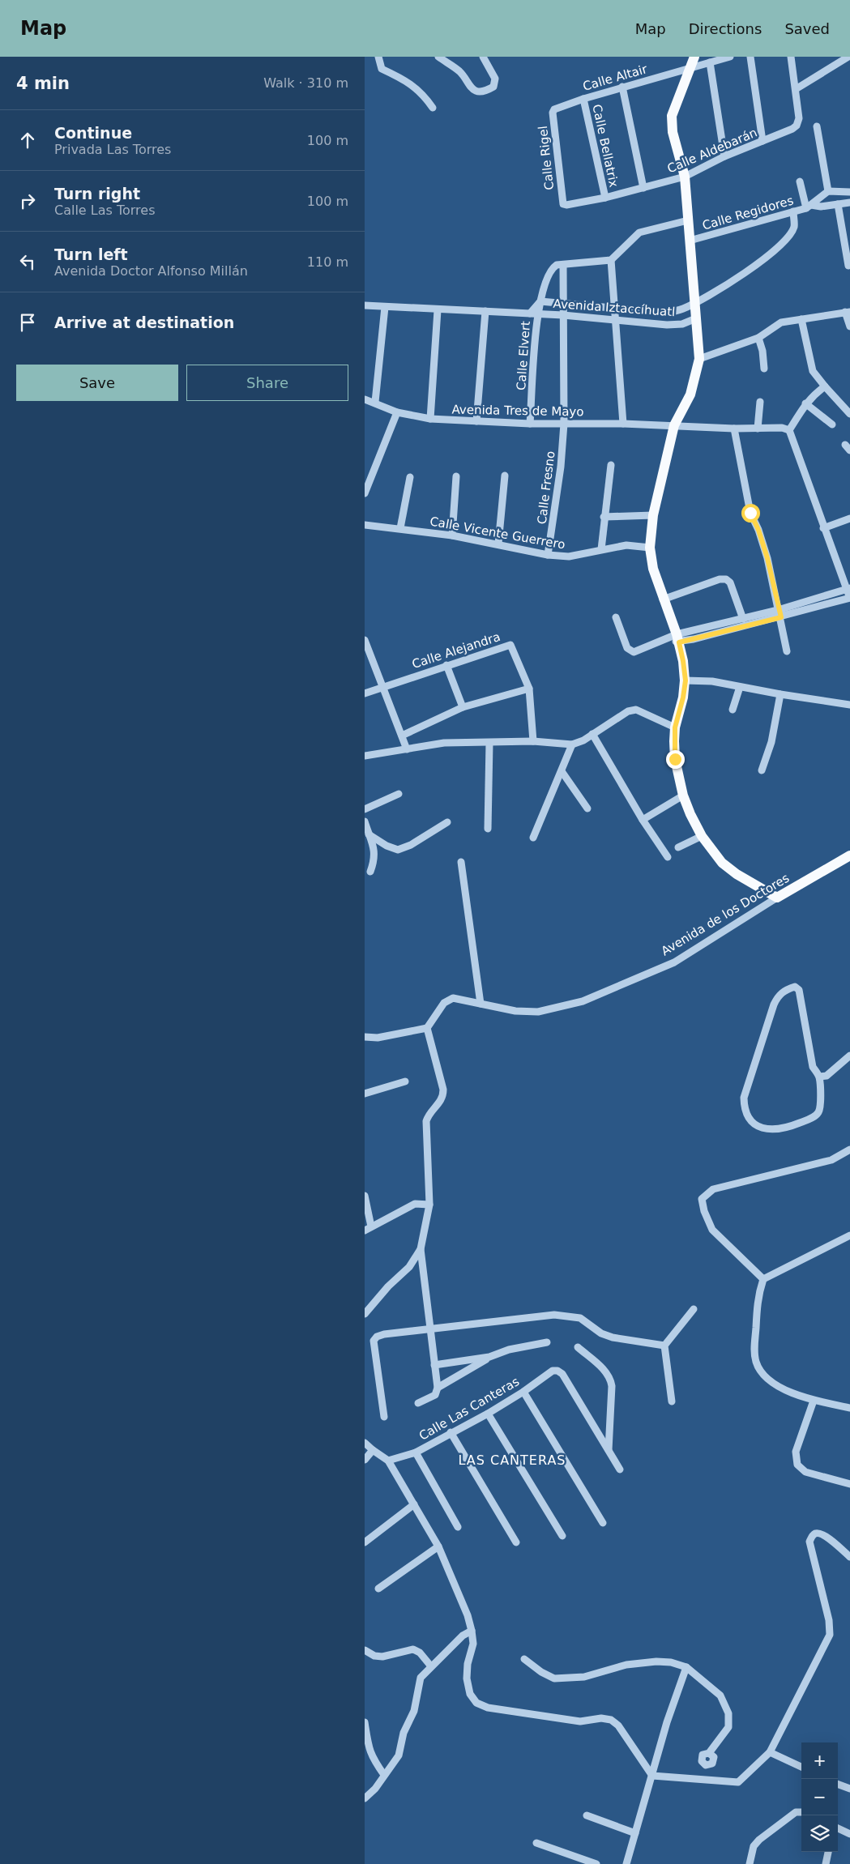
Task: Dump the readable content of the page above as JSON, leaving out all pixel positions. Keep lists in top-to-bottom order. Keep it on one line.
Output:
{"streets":{"main road":["Avenida de los Doctores"],"street":["Calle Altair","Calle Bellatrix","Calle Aldebarán","Calle Rigel","Calle Regidores","Avenida Iztaccíhuatl","Calle Elvert","Avenida Tres de Mayo","Calle Fresno","Calle Vicente Guerrero","Calle Alejandra","Calle Las Canteras"]},"crossings":[["Calle Altair","Calle Bellatrix"],["Calle Altair","Calle Rigel"],["Calle Bellatrix","Calle Aldebarán"],["Calle Aldebarán","Calle Rigel"],["Calle Regidores","Avenida Iztaccíhuatl"],["Avenida Iztaccíhuatl","Calle Elvert"],["Avenida Iztaccíhuatl","Calle Fresno"],["Calle Elvert","Avenida Tres de Mayo"],["Calle Elvert","Calle Fresno"],["Avenida Tres de Mayo","Calle Fresno"],["Calle Fresno","Calle Vicente Guerrero"]],"districts":["LAS CANTERAS"],"page":{"header":"Map","nav":["Map","Directions","Saved"],"heading":["4 min","Walk · 310 m"],"list":[["Continue","Privada Las Torres","100 m"],["Turn right","Calle Las Torres","100 m"],["Turn left","Avenida Doctor Alfonso Millán","110 m"],"Arrive at destination"],"buttons":["Save","Share"],"map_buttons":["+","−"]}}
